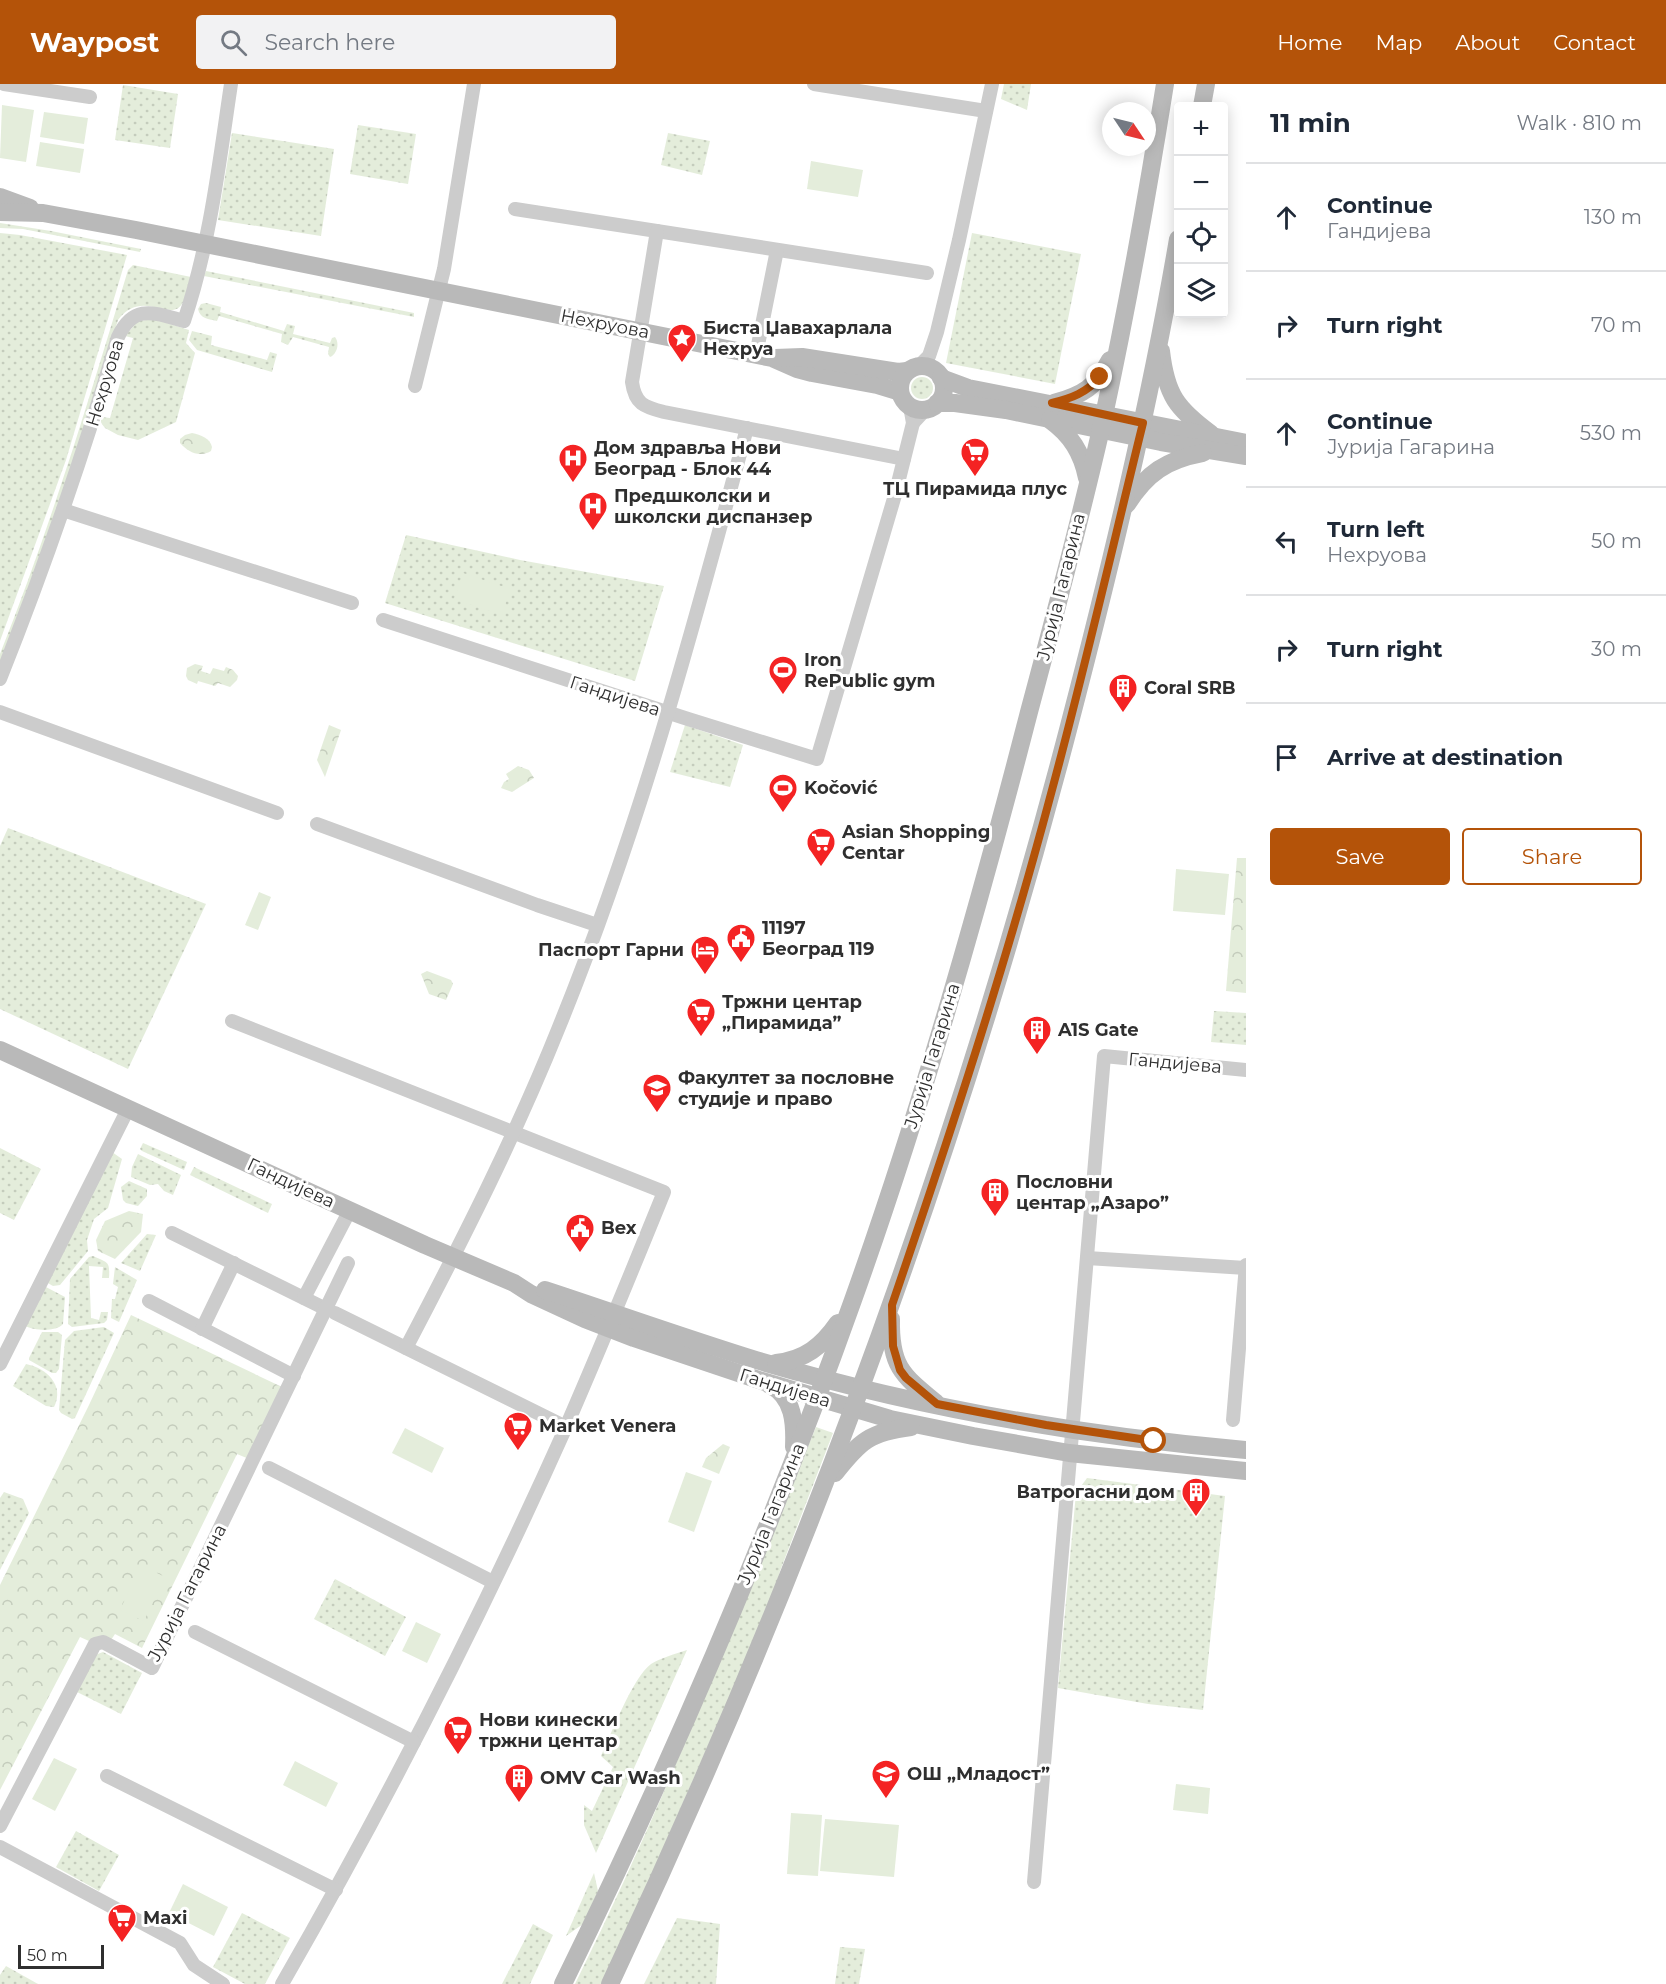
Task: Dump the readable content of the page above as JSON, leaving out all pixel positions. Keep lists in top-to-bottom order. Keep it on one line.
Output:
{"streets":{"main road":["Нехруова","Јурија Гагарина","Гандијева"]},"crossings":[["Нехруова","Јурија Гагарина"],["Јурија Гагарина","Гандијева"]],"places":{"place":["Биста Џавахарлала Нехруа"],"supermarket":["ТЦ Пирамида плус","Asian Shopping Centar","Тржни центар „Пирамида”","Market Venera","Нови кинески тржни центар","Maxi"],"hospital":["Дом здравља Нови Београд - Блок 44","Предшколски и школски диспанзер"],"sports":["Iron RePublic gym","Kočović"],"building":["Coral SRB","A1S Gate","Пословни центар „Азаро”","Ватрогасни дом","OMV Car Wash"],"public building":["11197 Београд 119","Bex"],"hotel":["Паспорт Гарни"],"school or university":["Факултет за пословне студије и право","ОШ „Младост”"]},"scale_bar":"50 m","north":"bottom right","page":{"header":"Waypost","search":"Search here","nav":["Home","Map","About","Contact"],"heading":["11 min","Walk · 810 m"],"map_buttons":["+","−"],"list":[["Continue","Гандијева","130 m"],["Turn right","70 m"],["Continue","Јурија Гагарина","530 m"],["Turn left","Нехруова","50 m"],["Turn right","30 m"],"Arrive at destination"],"buttons":["Save","Share"],"scale":"50 m"}}
